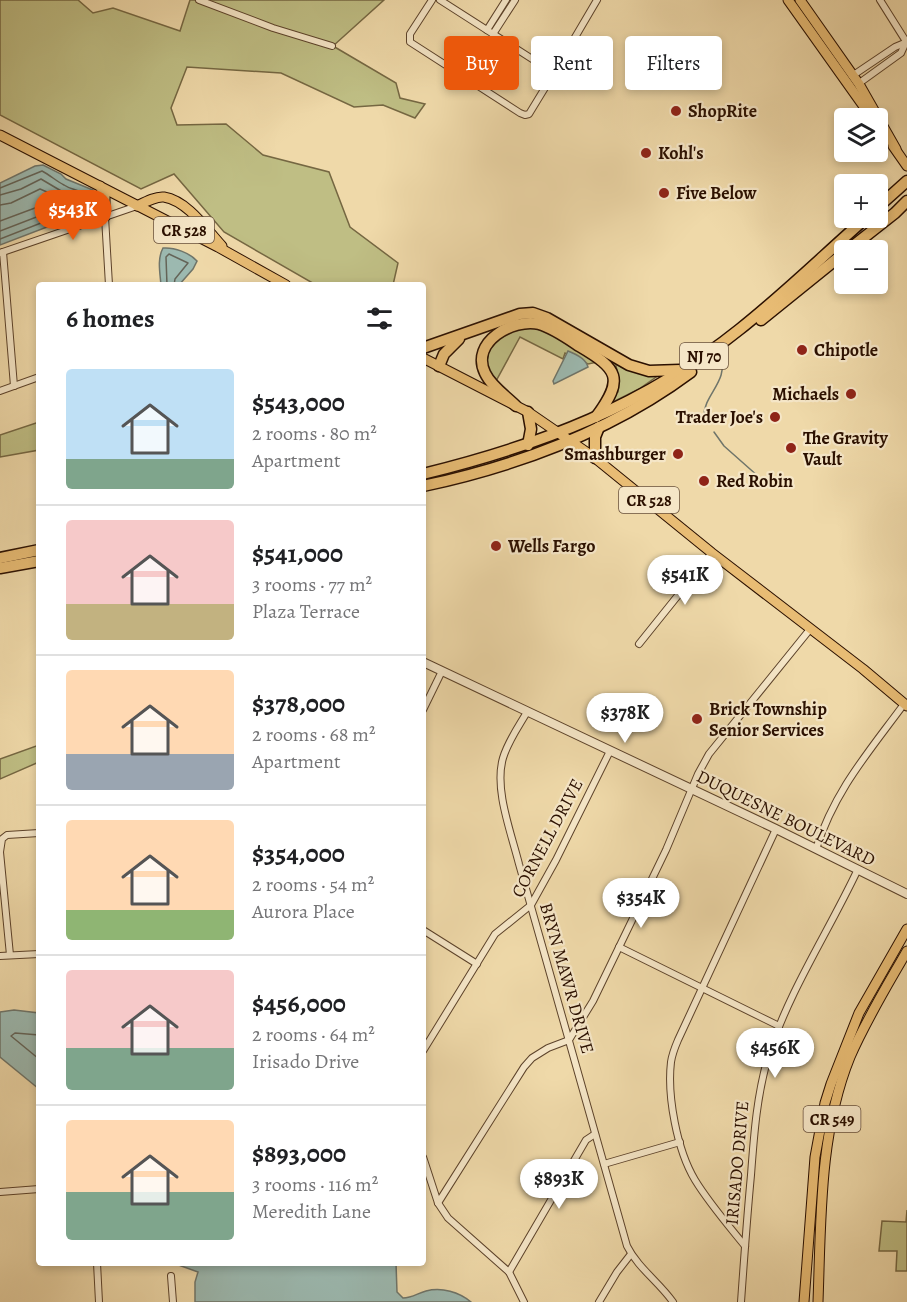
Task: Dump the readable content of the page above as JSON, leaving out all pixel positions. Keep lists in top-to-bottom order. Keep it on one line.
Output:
{"streets":{"highway":["NJ 70"],"main road":["CR 528","CR 549"],"street":["DUQUESNE BOULEVARD","CORNELL DRIVE","BRYN MAWR DRIVE","IRISADO DRIVE"]},"crossings":[["CR 528","NJ 70"],["DUQUESNE BOULEVARD","CORNELL DRIVE"],["DUQUESNE BOULEVARD","BRYN MAWR DRIVE"],["DUQUESNE BOULEVARD","IRISADO DRIVE"],["CORNELL DRIVE","BRYN MAWR DRIVE"]],"places":["ShopRite","Kohl's","Five Below","Chipotle","Michaels","Trader Joe's","The Gravity Vault","Smashburger","Red Robin","Wells Fargo","Brick Township Senior Services"],"page":{"chip":["Buy","Rent","Filters"],"map_buttons":["+","−"],"price":["$543K","$541K","$378K","$354K","$456K","$893K"],"heading":"6 homes","list":[{"name":"$543,000","note":"2 rooms · 80 m² · Apartment"},{"name":"$541,000","note":"3 rooms · 77 m² · Plaza Terrace"},{"name":"$378,000","note":"2 rooms · 68 m² · Apartment"},{"name":"$354,000","note":"2 rooms · 54 m² · Aurora Place"},{"name":"$456,000","note":"2 rooms · 64 m² · Irisado Drive"},{"name":"$893,000","note":"3 rooms · 116 m² · Meredith Lane"}]}}
